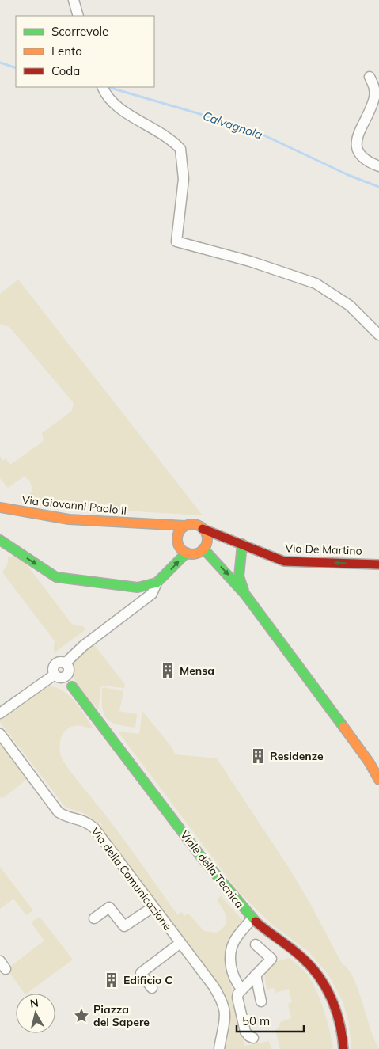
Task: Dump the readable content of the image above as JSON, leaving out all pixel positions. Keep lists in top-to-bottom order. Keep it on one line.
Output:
{"streets":{"street":["Via Giovanni Paolo II","Via De Martino","Viale della Tecnica","Via della Comunicazione"]},"crossings":[["Via Giovanni Paolo II","Via De Martino"]],"one_way":["Via De Martino"],"water":["Calvagnola"],"places":{"building":["Mensa","Residenze","Edificio C"],"place":["Piazza del Sapere"]},"legend":["Scorrevole","Lento","Coda"],"scale_bar":"50 m","north":"top"}
